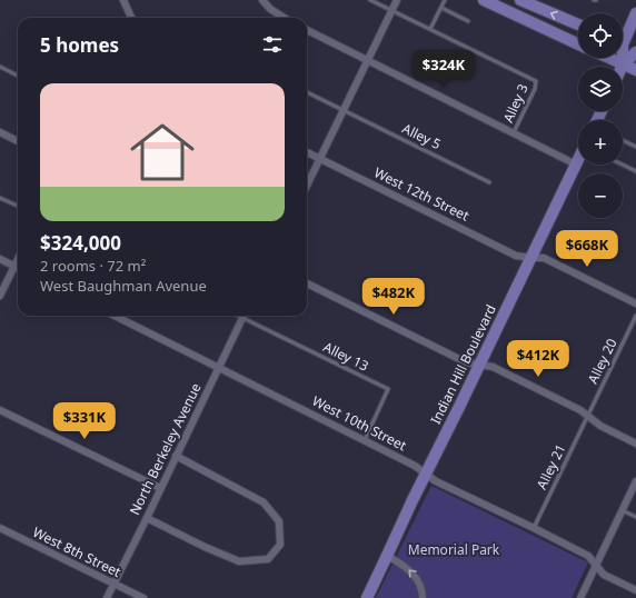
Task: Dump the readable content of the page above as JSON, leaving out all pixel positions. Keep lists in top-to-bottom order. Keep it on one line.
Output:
{"streets":{"main road":["Indian Hill Boulevard"],"street":["West 12th Street","West 10th Street","North Berkeley Avenue","West 8th Street"],"lane":["Alley 3","Alley 5","Alley 13","Alley 20","Alley 21"]},"crossings":[["West 12th Street","Indian Hill Boulevard"],["Alley 13","West 10th Street"],["Alley 13","North Berkeley Avenue"],["Alley 20","Alley 21"],["Indian Hill Boulevard","West 10th Street"],["West 10th Street","North Berkeley Avenue"],["West 10th Street","Alley 21"],["North Berkeley Avenue","West 8th Street"]],"parks":["Memorial Park"],"page":{"map_buttons":["+","−"],"heading":"5 homes","price":["$324K","$668K","$482K","$412K","$331K"],"list":[{"name":"$324,000","note":"2 rooms · 72 m² · West Baughman Avenue"}]}}
